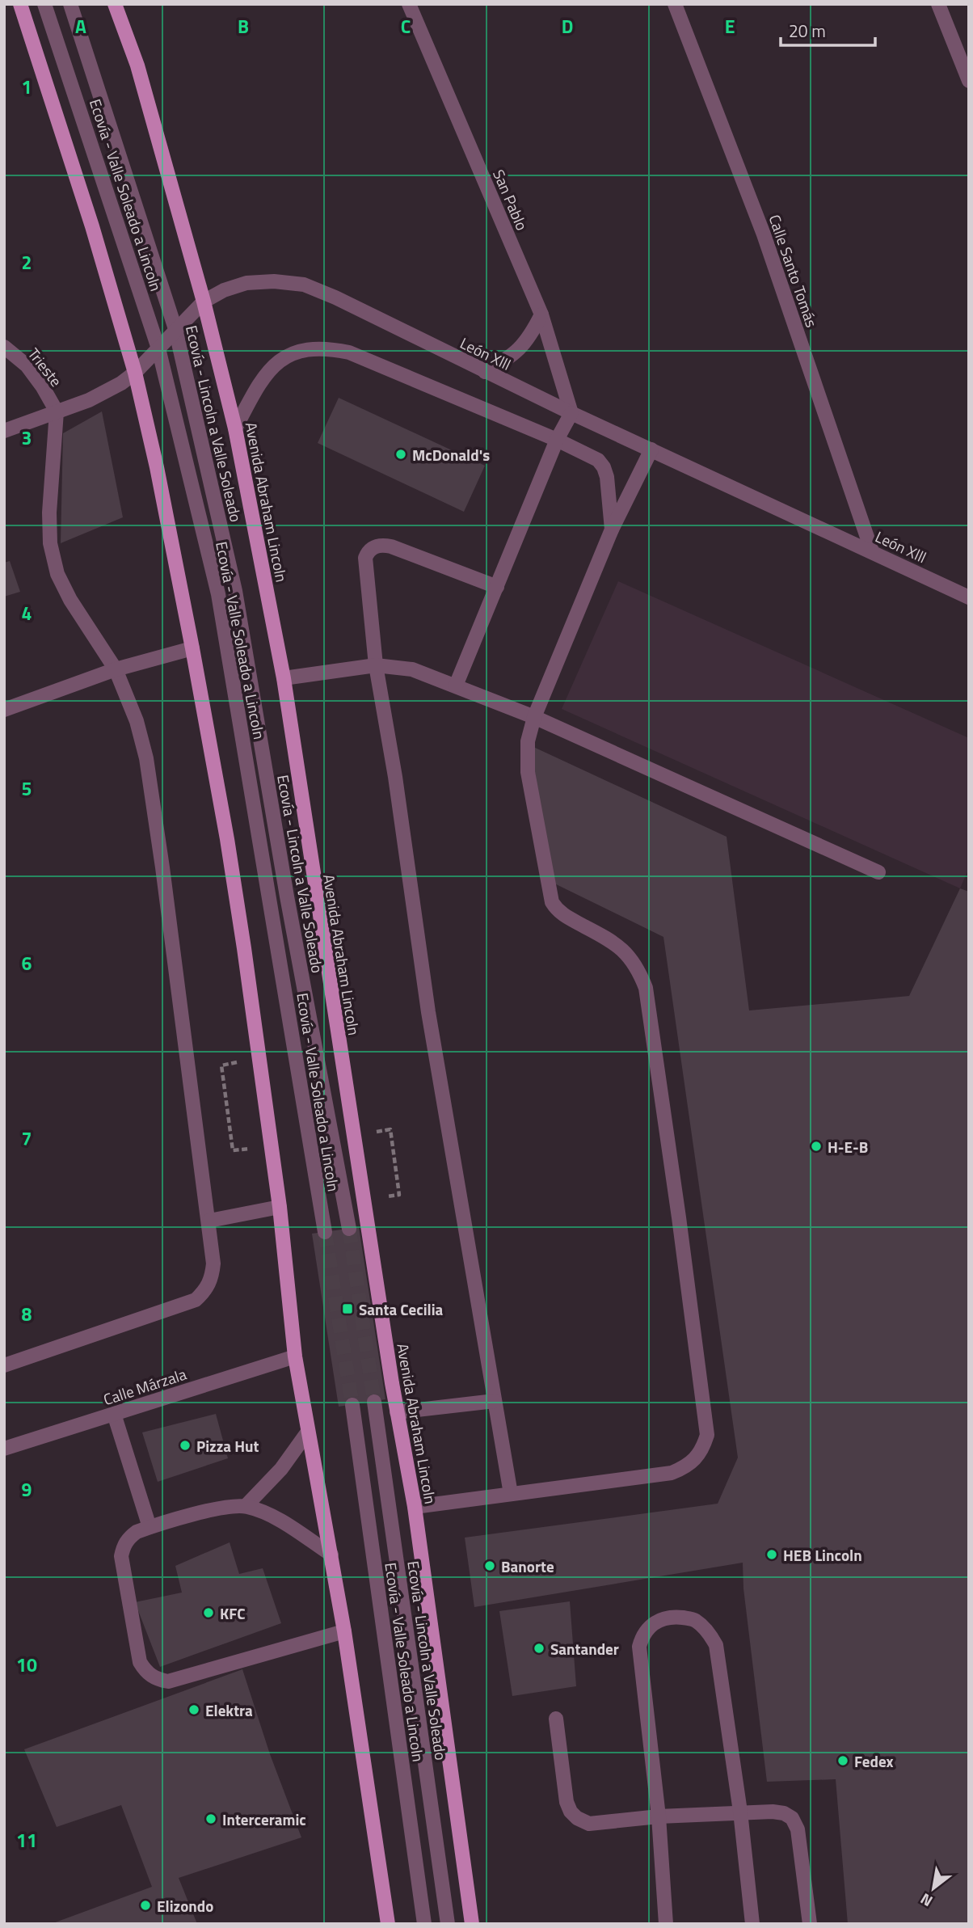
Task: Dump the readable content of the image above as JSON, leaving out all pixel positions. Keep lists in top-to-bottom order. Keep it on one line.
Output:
{"streets":{"main road":["Avenida Abraham Lincoln"],"street":["Ecovía - Valle Soleado a Lincoln","San Pablo","Calle Santo Tomás","León Xlll","Trieste","Ecovía - Lincoln a Valle Soleado","Calle Márzala"]},"crossings":[["Ecovía - Valle Soleado a Lincoln","León Xlll"],["San Pablo","León Xlll"],["Calle Santo Tomás","León Xlll"],["León Xlll","Trieste"],["León Xlll","Ecovía - Lincoln a Valle Soleado"],["León Xlll","Avenida Abraham Lincoln"]],"places":{"other":["McDonald's","H-E-B","Pizza Hut","HEB Lincoln","Banorte","KFC","Santander","Elektra","Fedex","Interceramic","Elizondo"],"transit":["Santa Cecilia"]},"scale_bar":"20 m","north":"bottom left","grid":{"columns":["A","B","C","D","E"],"rows":["1","2","3","4","5","6","7","8","9","10","11"]}}
